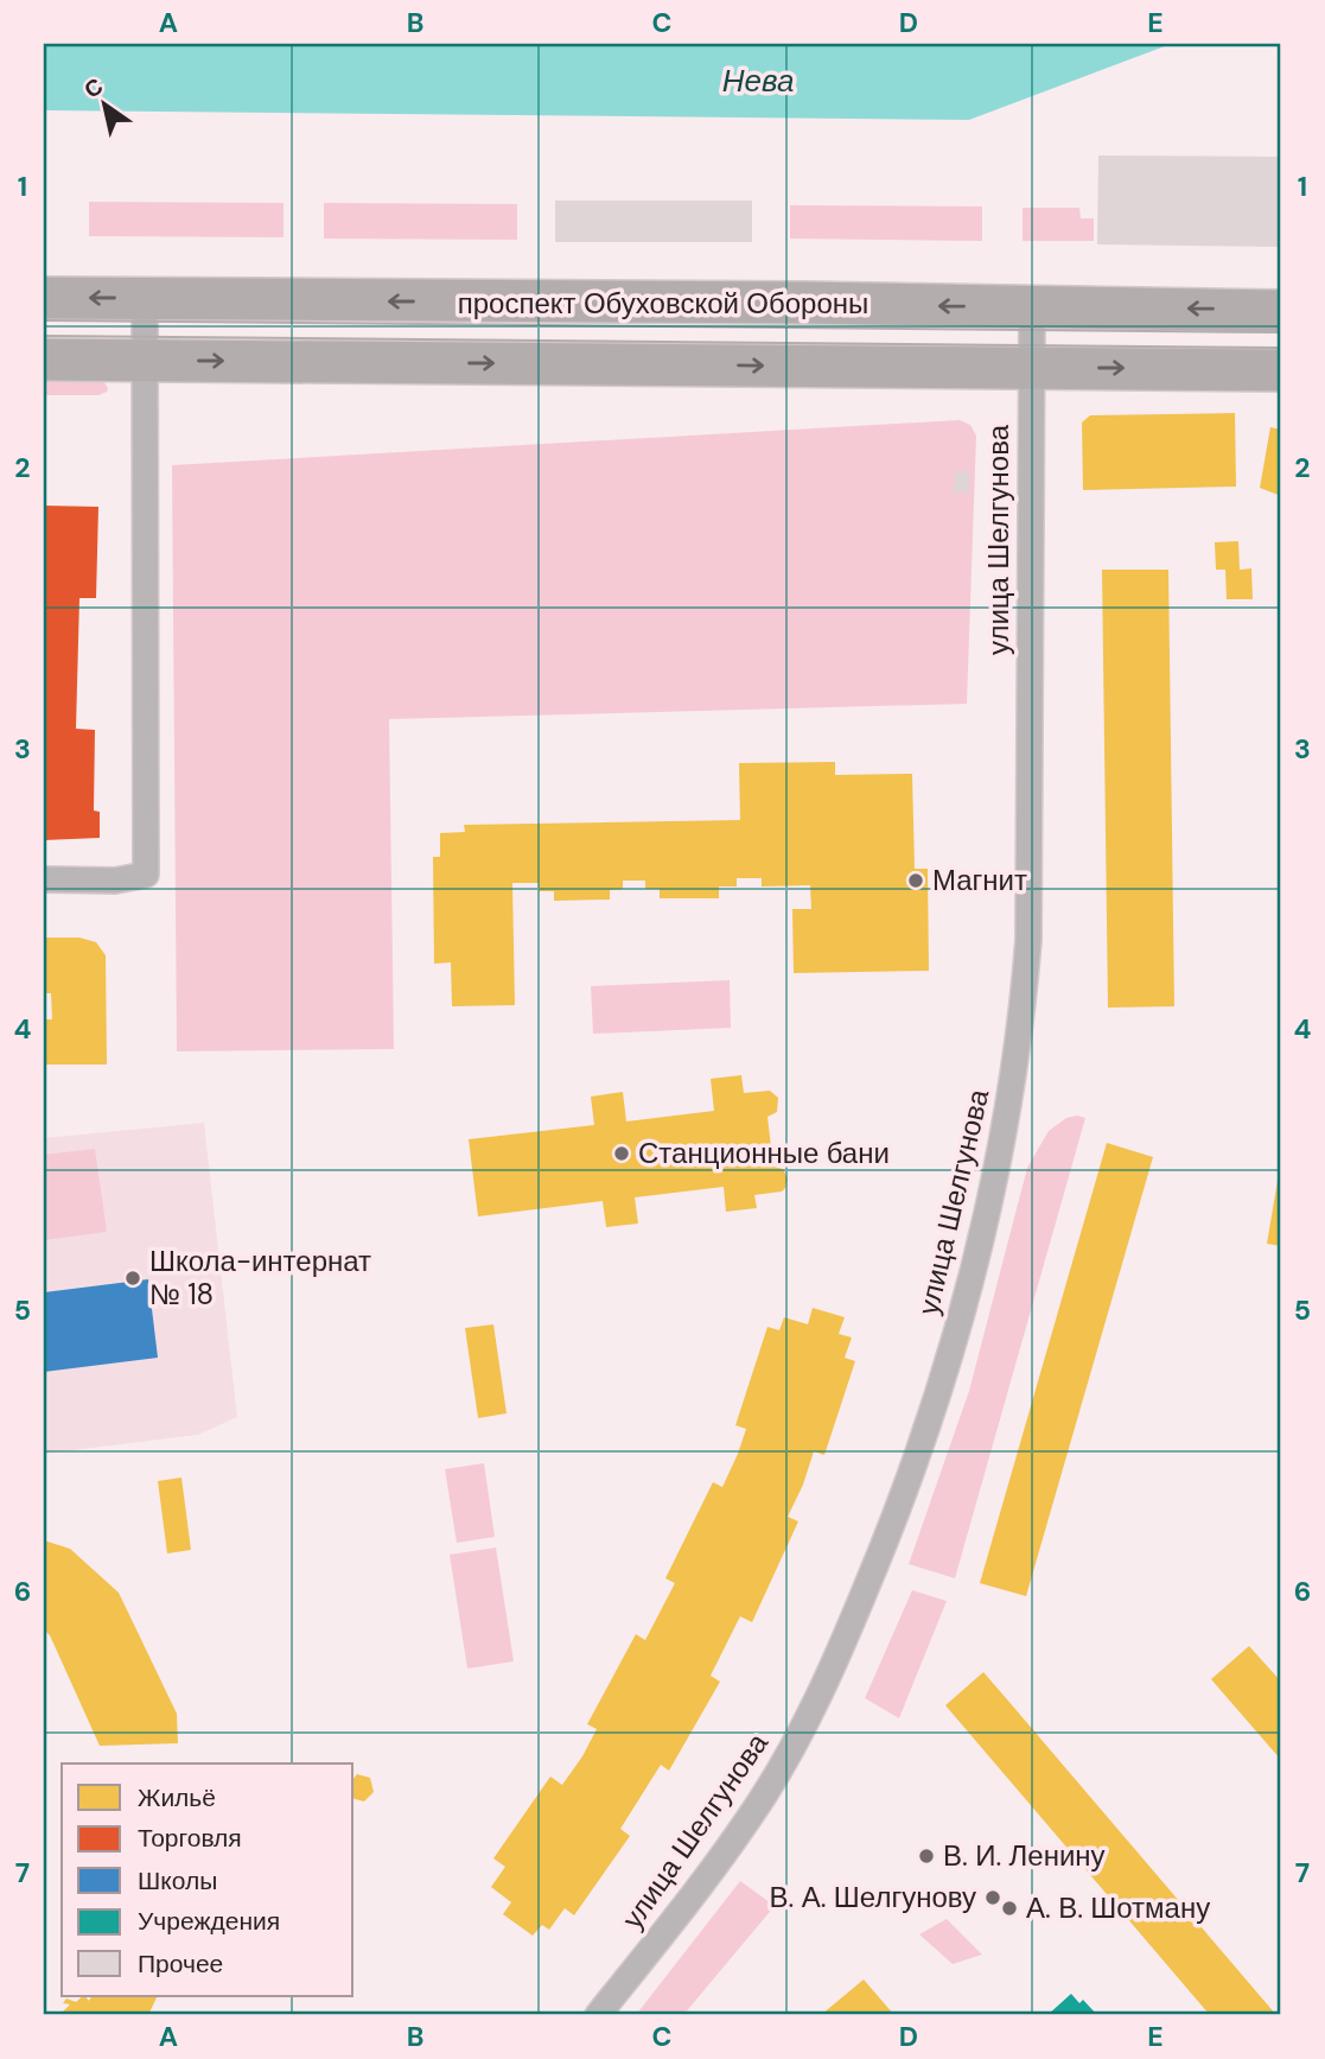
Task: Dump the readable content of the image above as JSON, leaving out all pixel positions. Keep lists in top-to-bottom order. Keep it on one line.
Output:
{"streets":{"main road":["проспект Обуховской Обороны"],"street":["улица Шелгунова"]},"crossings":[["проспект Обуховской Обороны","улица Шелгунова"]],"water":["Нева"],"places":["Магнит","Станционные бани","Школа-интернат № 18","В. И. Ленину","В. А. Шелгунову","А. В. Шотману"],"legend":["Жильё","Торговля","Школы","Учреждения","Прочее"],"north":"top left","grid":{"columns":["A","B","C","D","E"],"rows":["1","2","3","4","5","6","7"]}}
